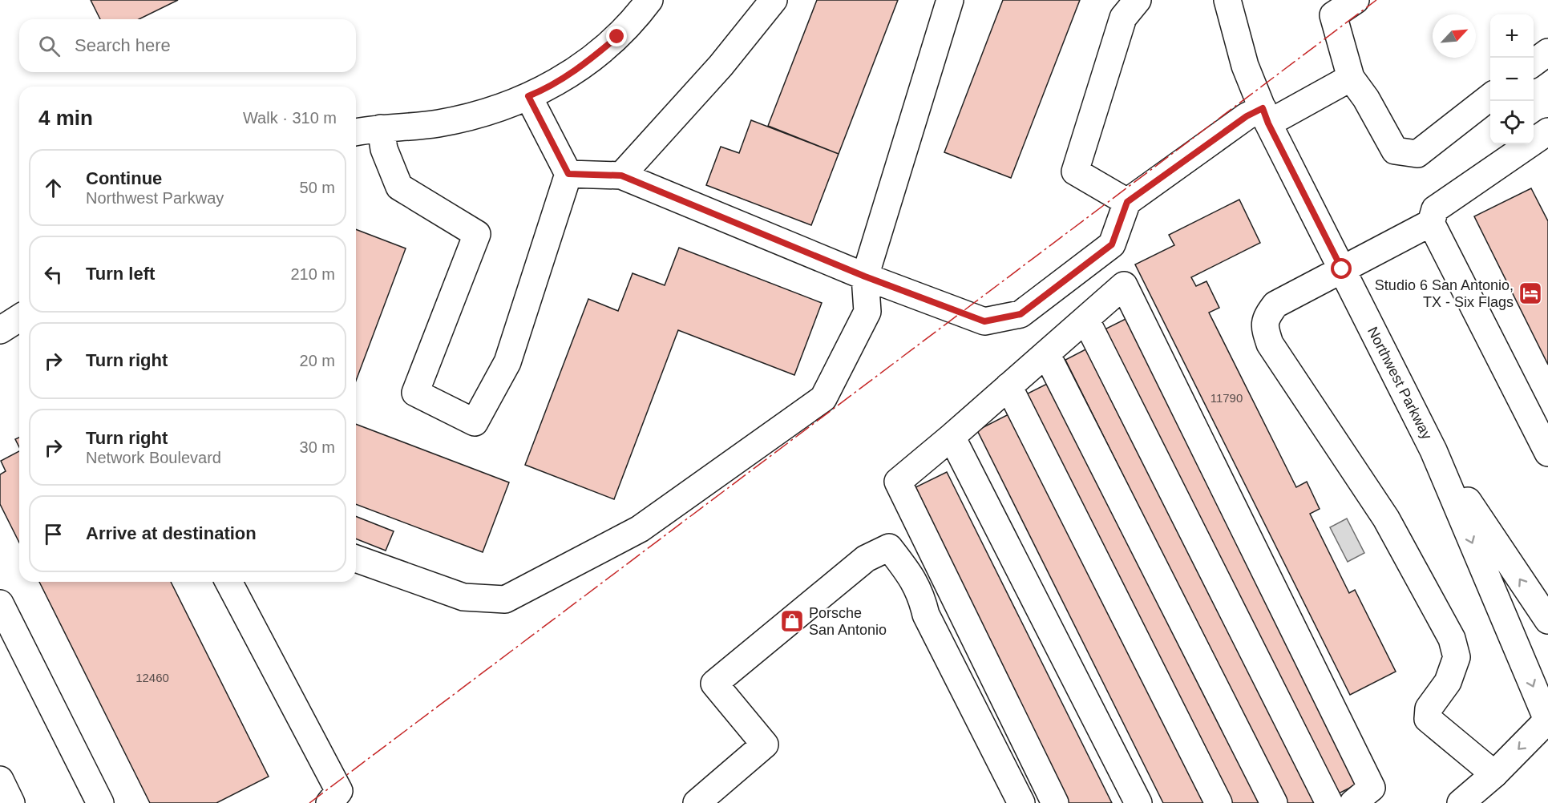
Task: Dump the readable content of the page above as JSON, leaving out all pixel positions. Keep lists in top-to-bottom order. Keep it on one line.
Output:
{"streets":{"street":["Northwest Parkway"]},"places":{"hotel":["Studio 6 San Antonio, TX - Six Flags"],"shop":["Porsche San Antonio"]},"house_numbers":["11790","12460"],"north":"top right","page":{"map_buttons":["+","−"],"search":"Search here","heading":["4 min","Walk · 310 m"],"list":[["Continue","Northwest Parkway","50 m"],["Turn left","210 m"],["Turn right","20 m"],["Turn right","Network Boulevard","30 m"],"Arrive at destination"]}}
